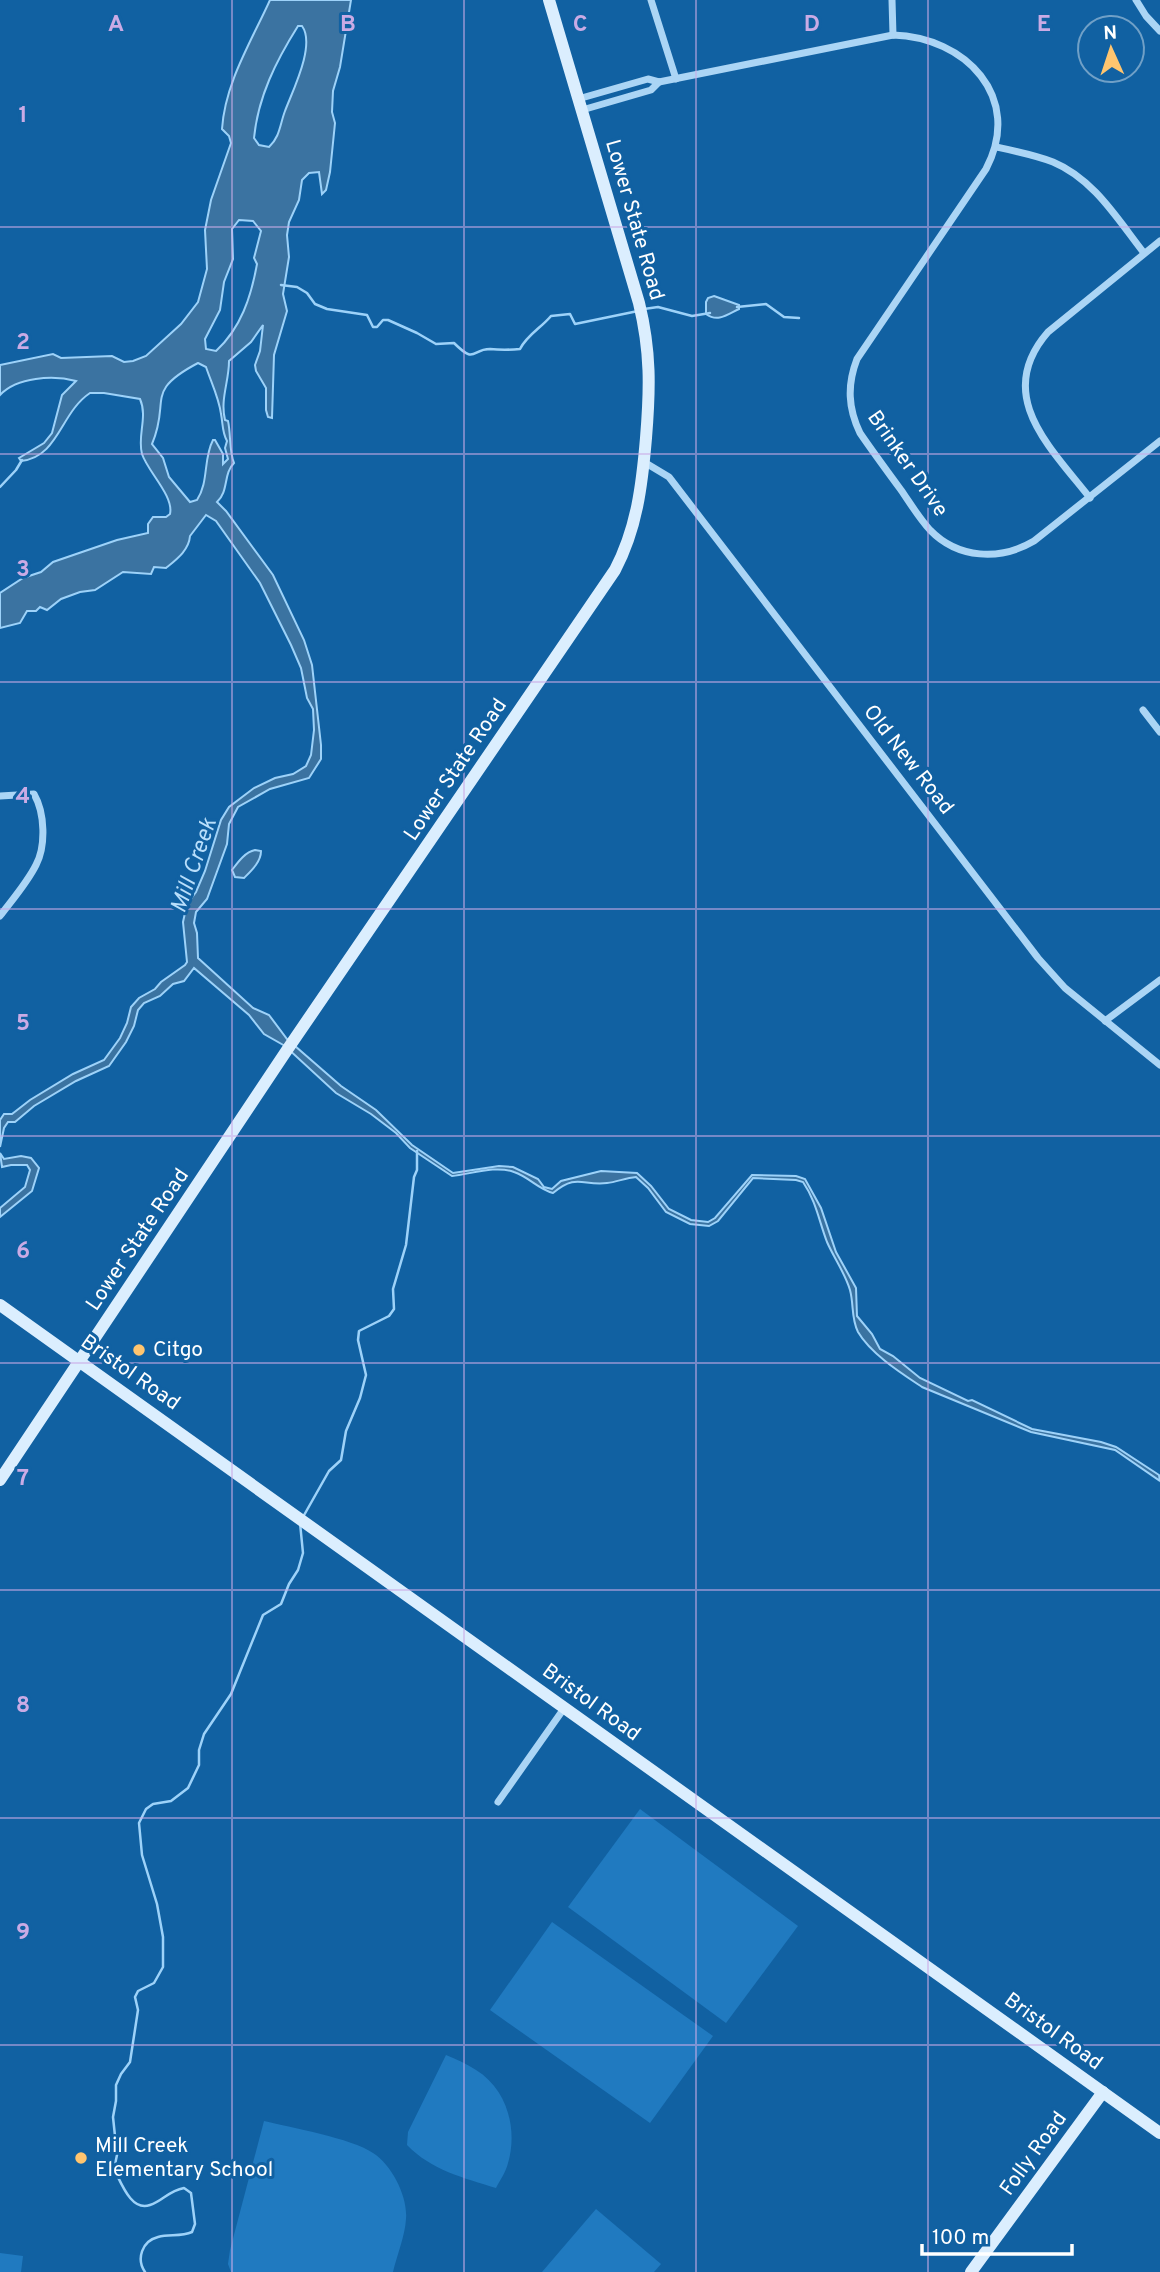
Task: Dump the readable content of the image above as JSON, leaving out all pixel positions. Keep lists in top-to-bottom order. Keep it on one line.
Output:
{"streets":{"street":["Lower State Road","Brinker Drive","Old New Road","Bristol Road","Folly Road"]},"crossings":[["Lower State Road","Old New Road"],["Lower State Road","Bristol Road"],["Bristol Road","Folly Road"]],"water":["Mill Creek"],"places":["Citgo","Mill Creek Elementary School"],"scale_bar":"100 m","north":"top","grid":{"columns":["A","B","C","D","E"],"rows":["1","2","3","4","5","6","7","8","9"]}}
